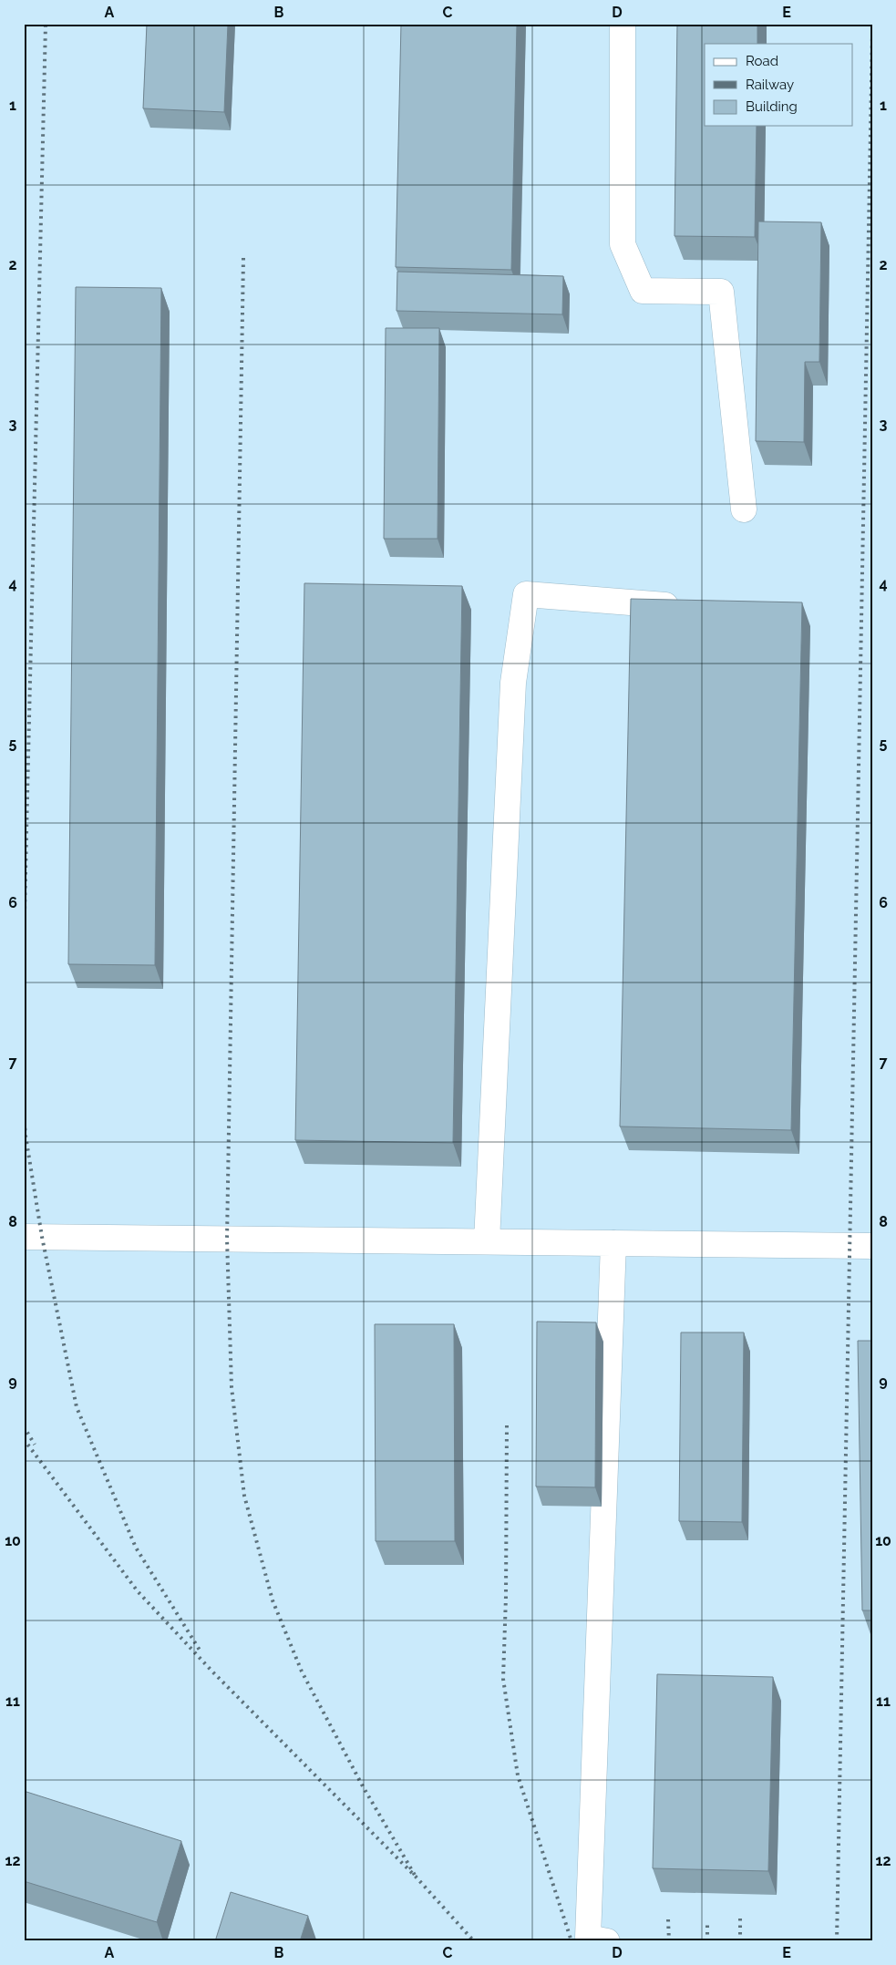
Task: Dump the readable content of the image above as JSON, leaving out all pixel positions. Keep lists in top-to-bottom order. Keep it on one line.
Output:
{"legend":["Road","Railway","Building"],"grid":{"columns":["A","B","C","D","E"],"rows":["1","2","3","4","5","6","7","8","9","10","11","12"]}}
